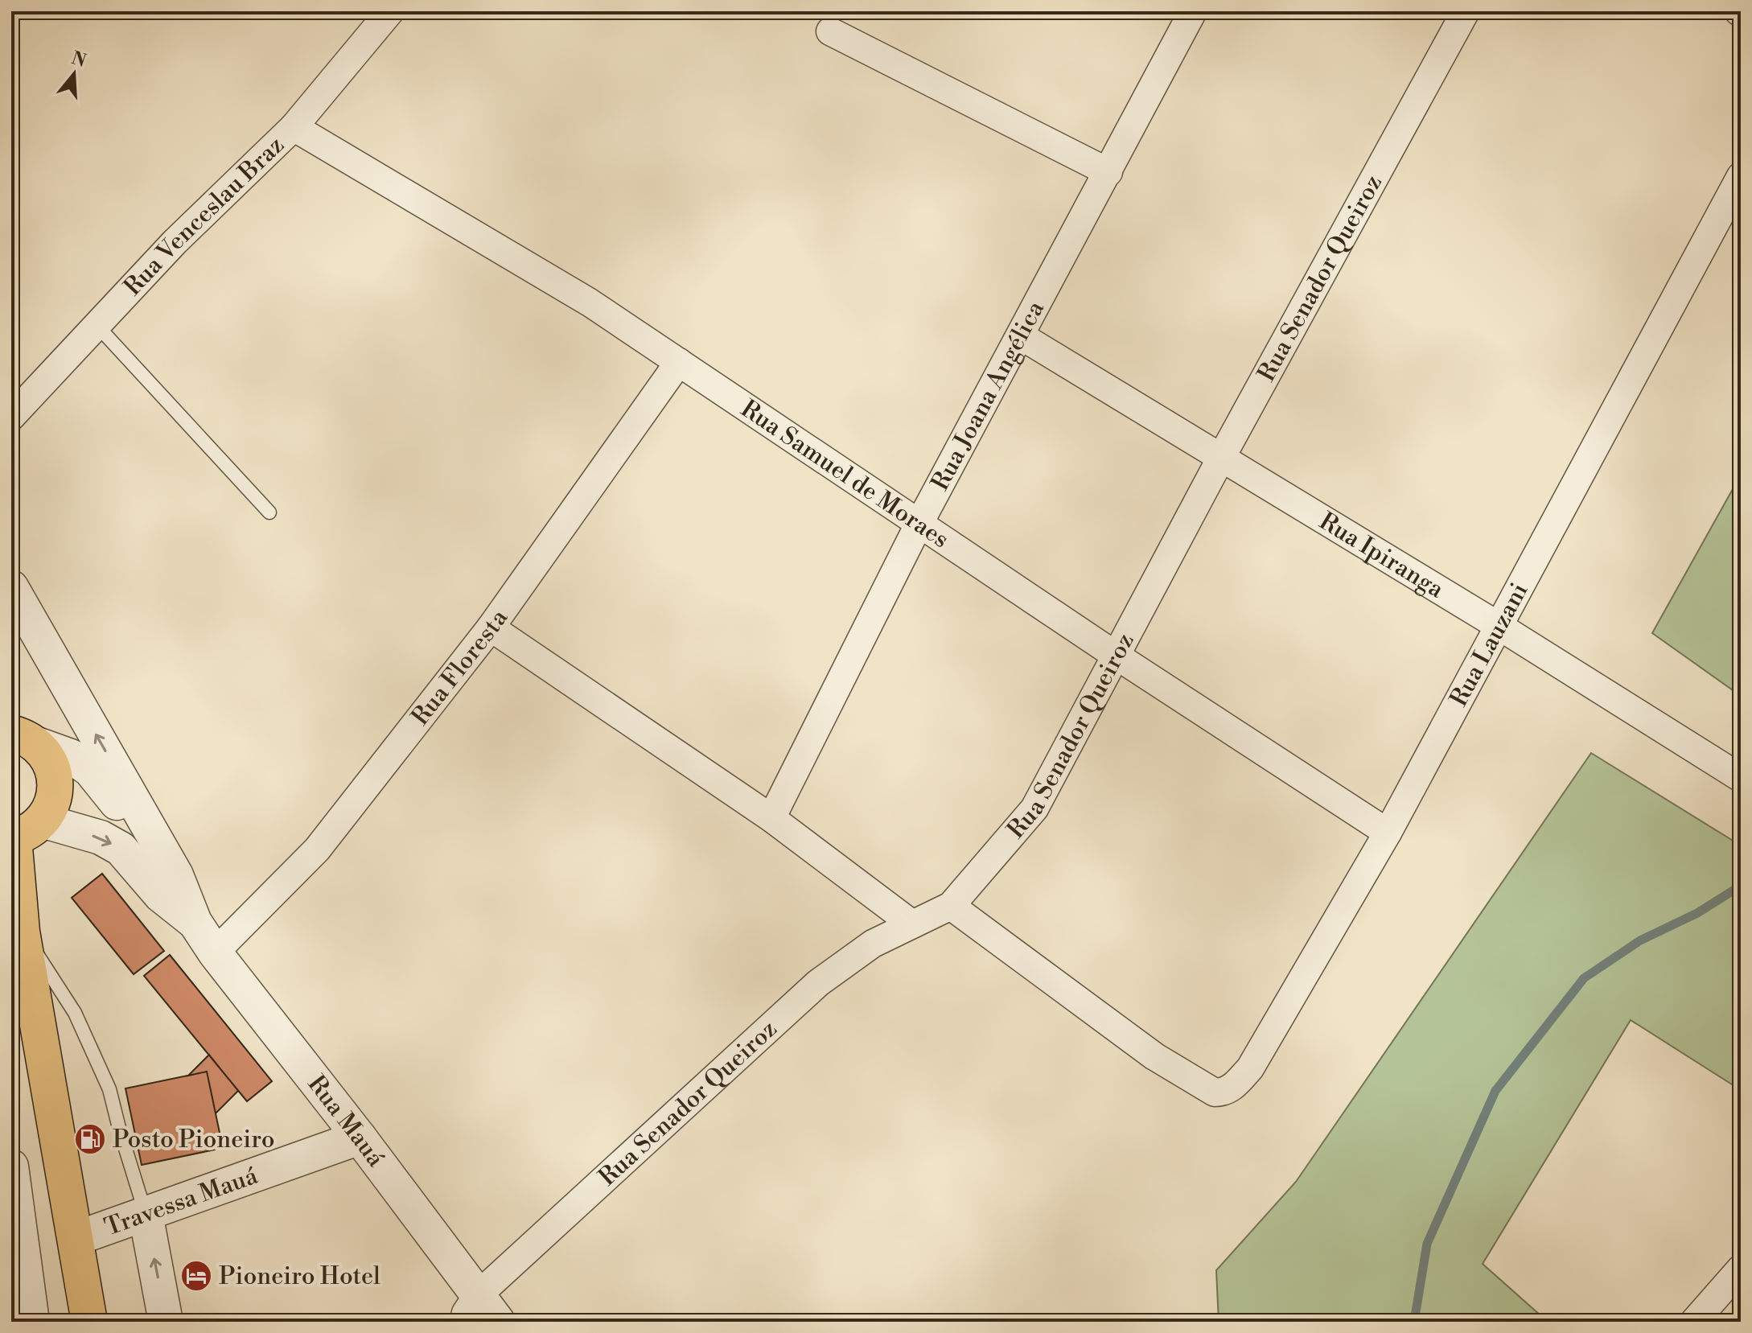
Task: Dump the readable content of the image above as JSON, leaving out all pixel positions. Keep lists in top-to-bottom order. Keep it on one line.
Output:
{"streets":{"street":["Rua Venceslau Braz","Rua Senador Queiroz","Rua Joana Angélica","Rua Samuel de Moraes","Rua Ipiranga","Rua Lauzani","Rua Floresta","Rua Mauá","Travessa Mauá"]},"crossings":[["Rua Venceslau Braz","Rua Samuel de Moraes"],["Rua Senador Queiroz","Rua Samuel de Moraes"],["Rua Senador Queiroz","Rua Ipiranga"],["Rua Senador Queiroz","Rua Lauzani"],["Rua Senador Queiroz","Rua Mauá"],["Rua Joana Angélica","Rua Samuel de Moraes"],["Rua Joana Angélica","Rua Ipiranga"],["Rua Samuel de Moraes","Rua Lauzani"],["Rua Samuel de Moraes","Rua Floresta"],["Rua Ipiranga","Rua Lauzani"],["Rua Floresta","Rua Mauá"],["Rua Mauá","Travessa Mauá"]],"places":{"fuel station":["Posto Pioneiro"],"hotel":["Pioneiro Hotel"]},"north":"top"}
